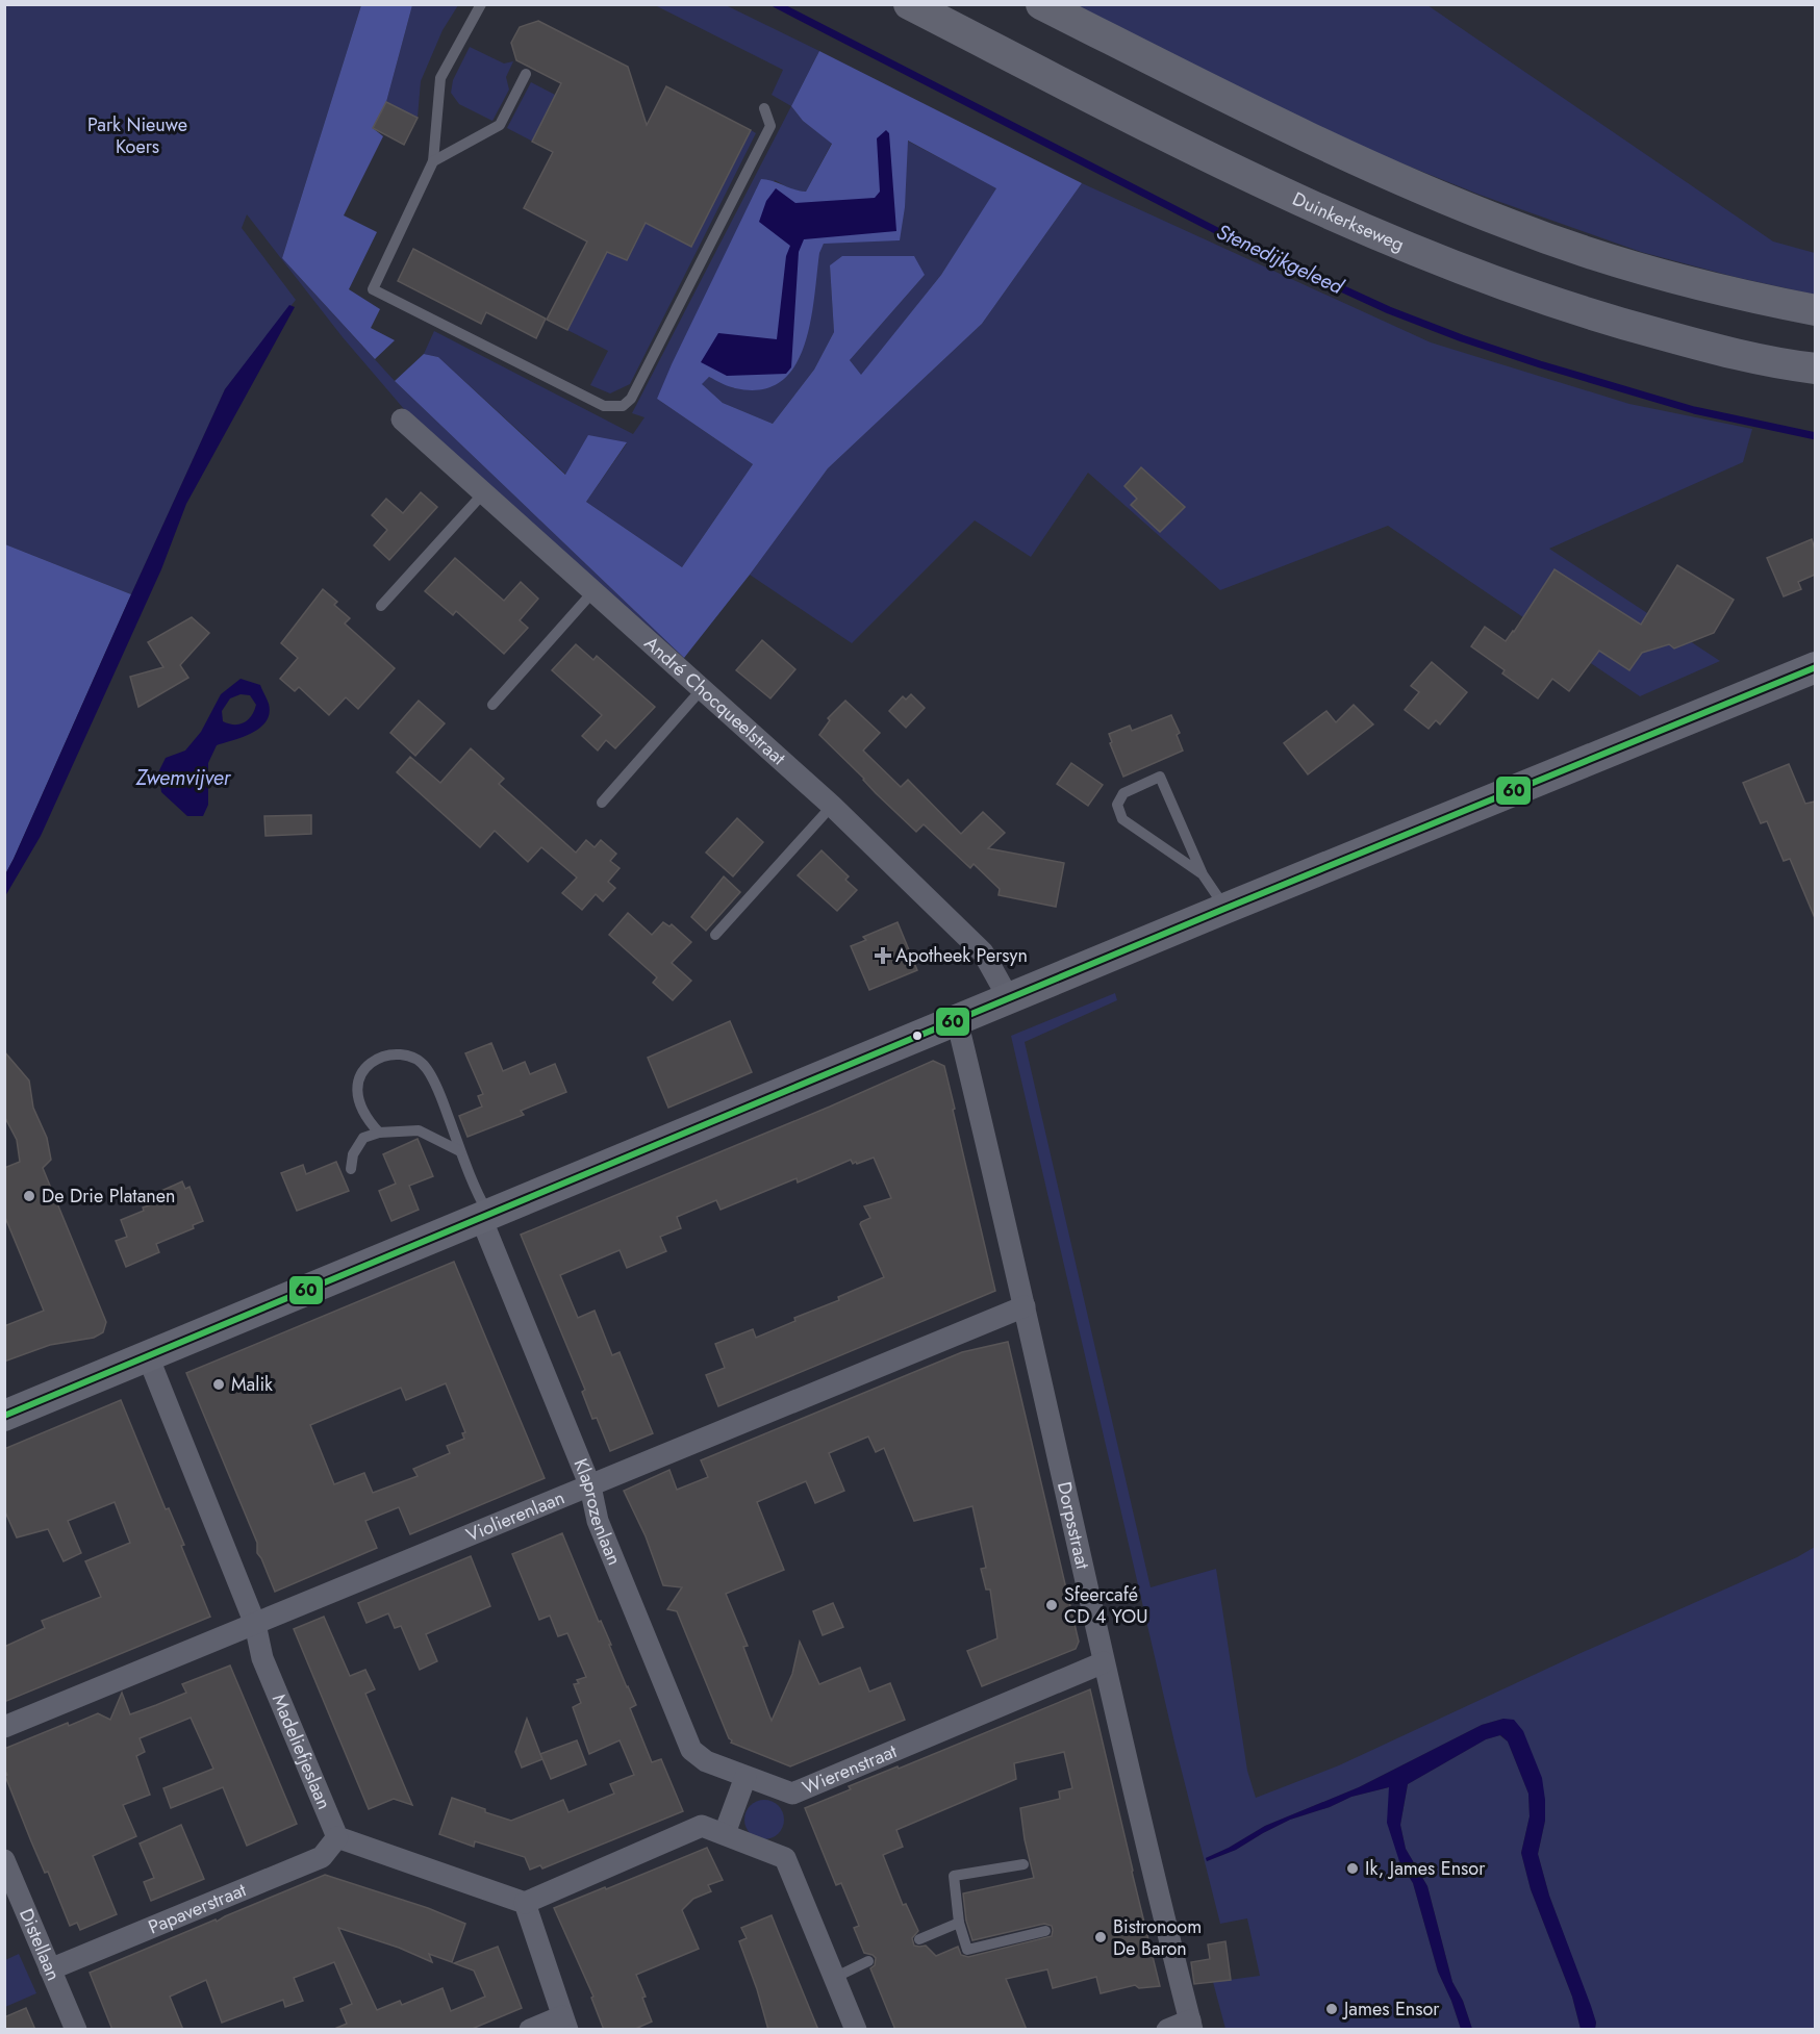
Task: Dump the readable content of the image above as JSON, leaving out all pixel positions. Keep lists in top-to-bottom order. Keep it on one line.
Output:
{"streets":{"main road":["Duinkerkseweg"],"street":["André Chocqueelstraat","Klaprozenlaan","Violierenlaan","Dorpsstraat","Madeliefjeslaan","Wierenstraat","Papaverstraat","Distellaan"]},"crossings":[["Klaprozenlaan","Violierenlaan"],["Klaprozenlaan","Wierenstraat"],["Violierenlaan","Dorpsstraat"],["Violierenlaan","Madeliefjeslaan"],["Dorpsstraat","Wierenstraat"],["Madeliefjeslaan","Papaverstraat"],["Papaverstraat","Distellaan"]],"water":["Stenedijkgeleed","Zwemvijver"],"parks":["Park Nieuwe Koers"],"places":{"health":["Apotheek Persyn"],"other":["De Drie Platanen","Malik","Sfeercafé CD 4 YOU","Ik, James Ensor","Bistronoom De Baron","James Ensor"]},"lines":["transit line 60"]}
